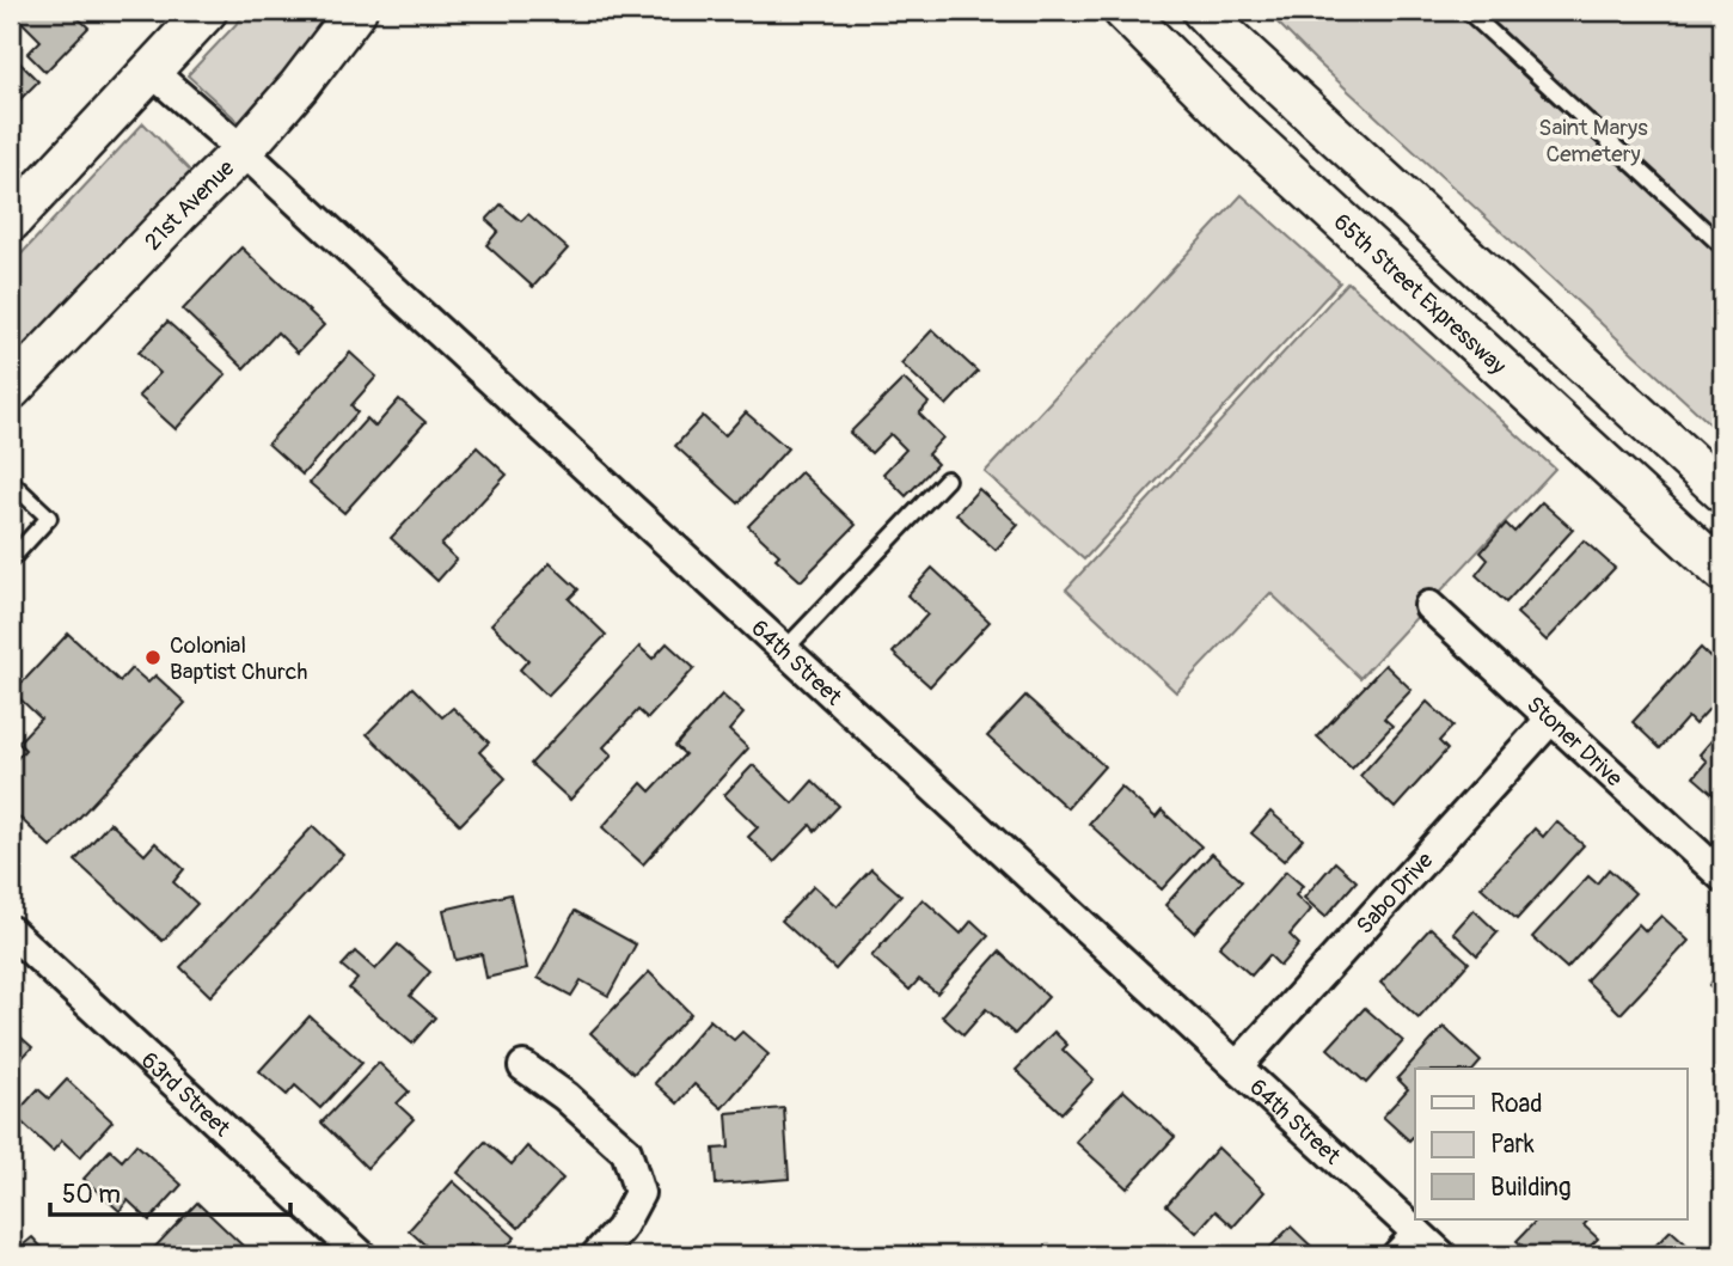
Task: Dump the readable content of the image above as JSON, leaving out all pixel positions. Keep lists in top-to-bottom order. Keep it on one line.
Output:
{"streets":{"main road":["21st Avenue","65th Street Expressway"],"street":["64th Street","Stoner Drive","Sabo Drive","63rd Street"]},"crossings":[["21st Avenue","64th Street"],["64th Street","Sabo Drive"],["Stoner Drive","Sabo Drive"]],"parks":["Saint Marys Cemetery"],"places":["Colonial Baptist Church"],"legend":["Road","Park","Building"],"scale_bar":"50 m"}
